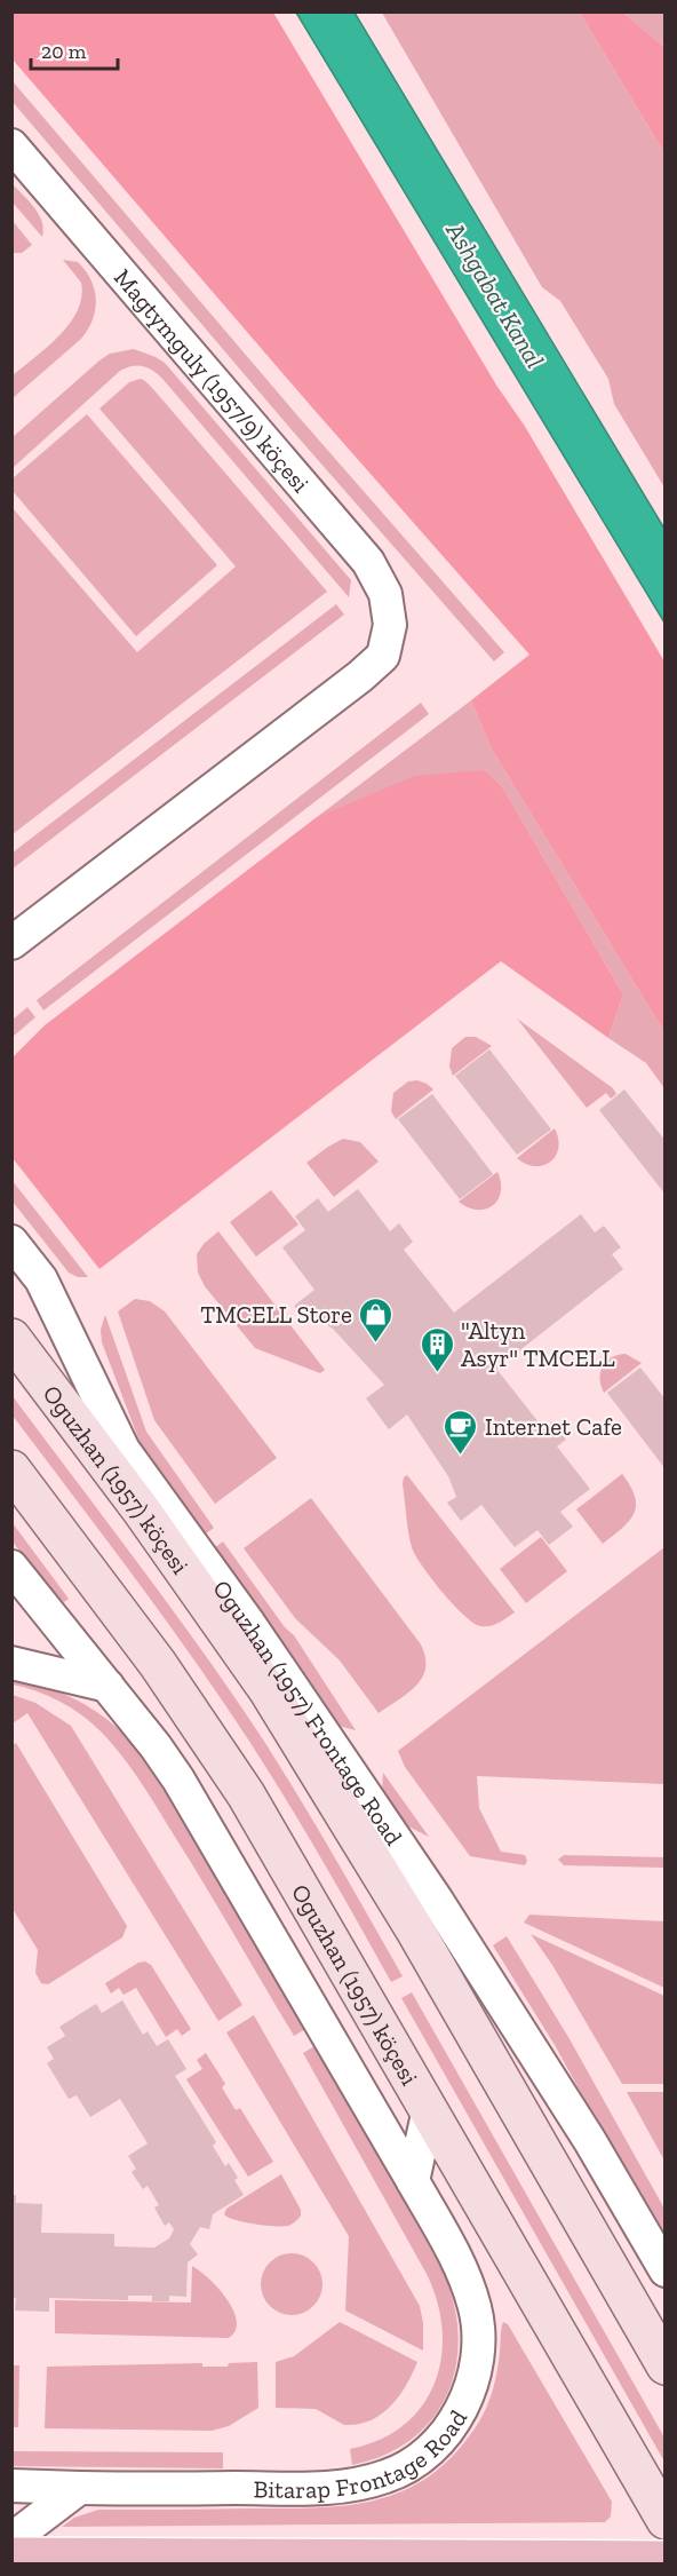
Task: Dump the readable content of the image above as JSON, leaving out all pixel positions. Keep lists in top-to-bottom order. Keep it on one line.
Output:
{"streets":{"main road":["Oguzhan (1957) köçesi"],"street":["Magtymguly (1957/9) köçesi","Oguzhan (1957) Frontage Road","Bitarap Frontage Road"]},"water":["Ashgabat Kanal"],"places":{"shop":["TMCELL Store"],"building":["\"Altyn Asyr\" TMCELL"],"cafe":["Internet Cafe"]},"scale_bar":"20 m"}
